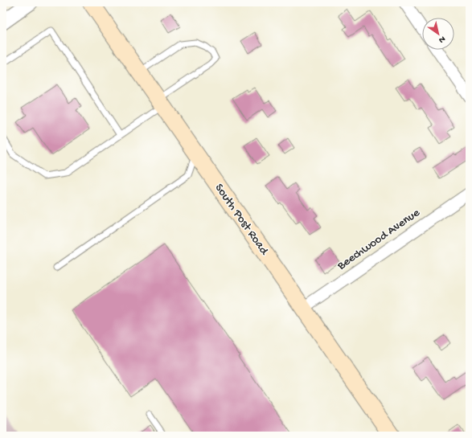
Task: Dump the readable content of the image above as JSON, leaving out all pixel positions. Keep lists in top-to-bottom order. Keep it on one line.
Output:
{"streets":{"main road":["South Post Road"],"street":["Beechwood Avenue"]},"crossings":[["South Post Road","Beechwood Avenue"]],"north":"bottom right"}
